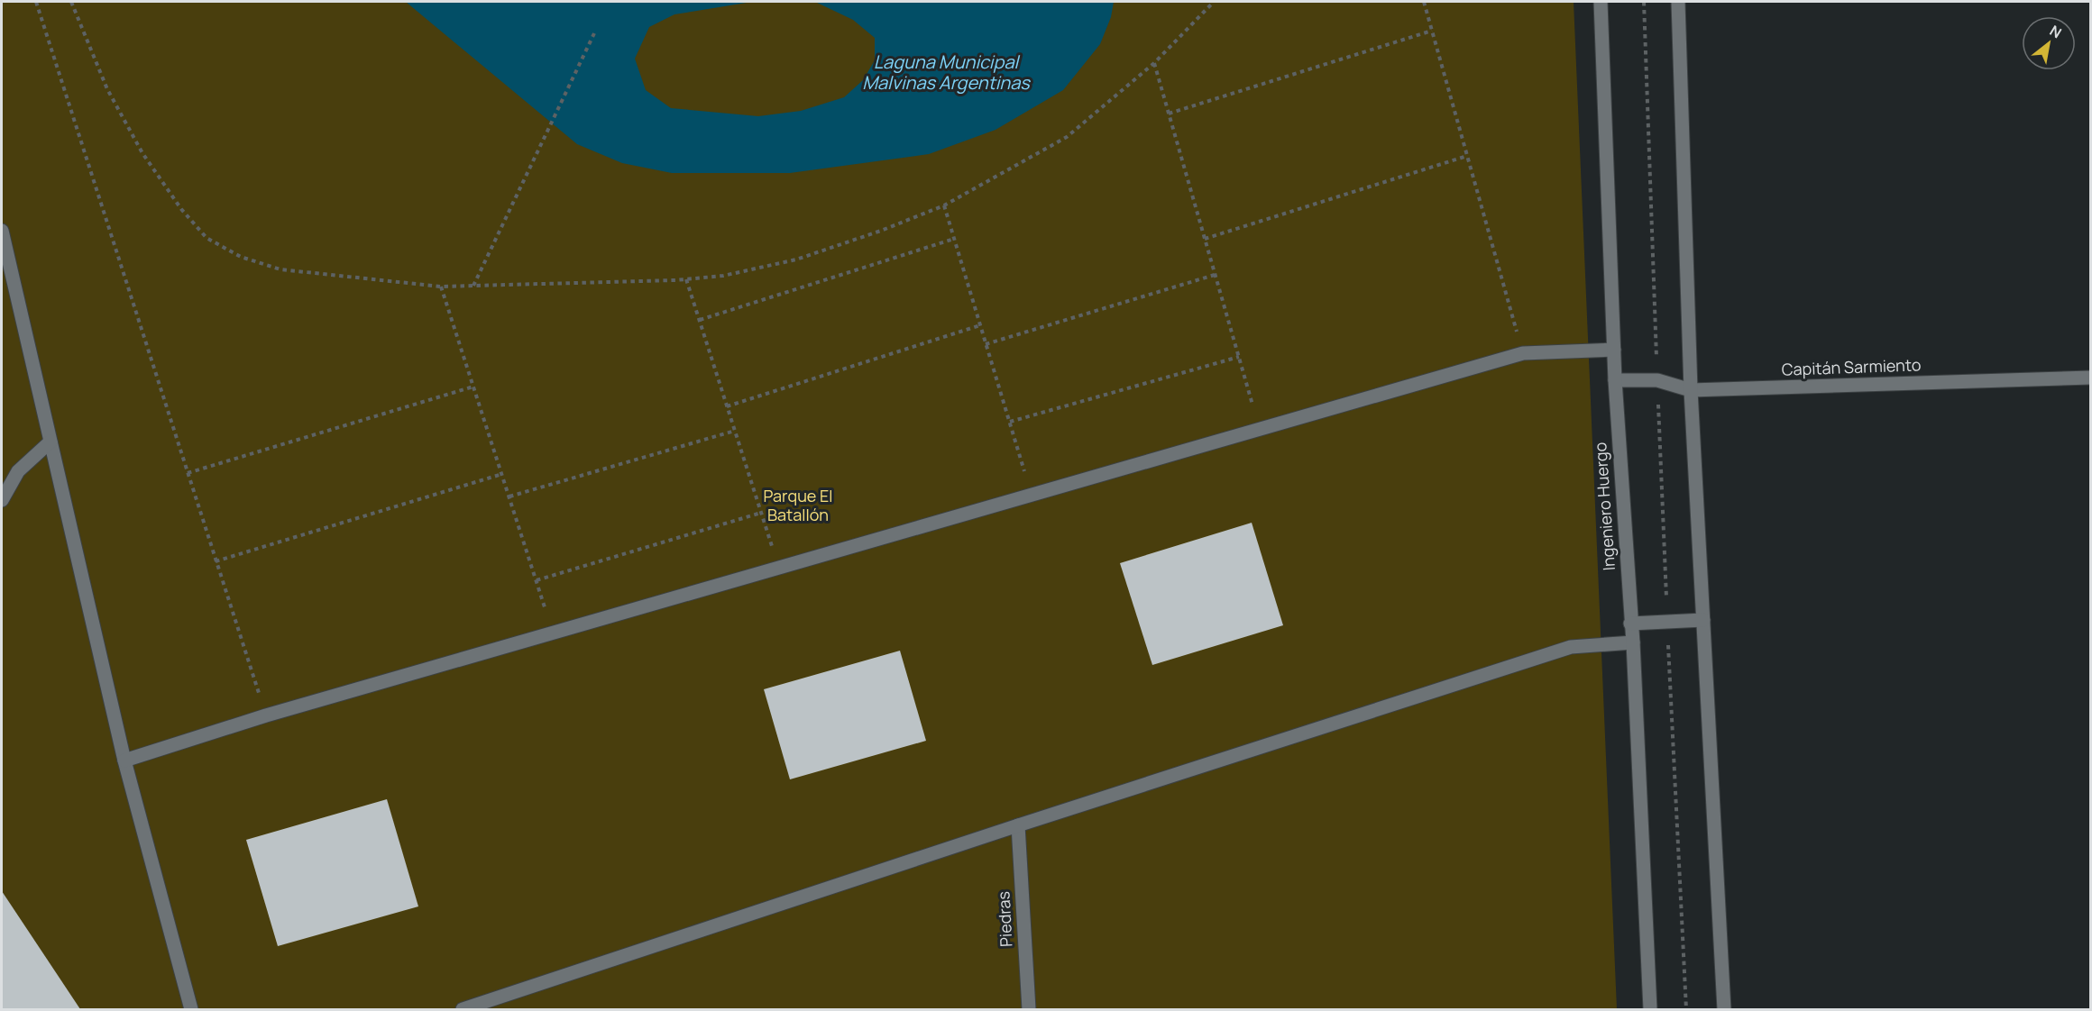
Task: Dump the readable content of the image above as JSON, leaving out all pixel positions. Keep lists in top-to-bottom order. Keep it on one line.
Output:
{"streets":{"street":["Capitán Sarmiento","Ingeniero Huergo","Piedras"]},"crossings":[["Capitán Sarmiento","Ingeniero Huergo"]],"water":["Laguna Municipal Malvinas Argentinas"],"parks":["Parque El Batallón"],"north":"top right"}
